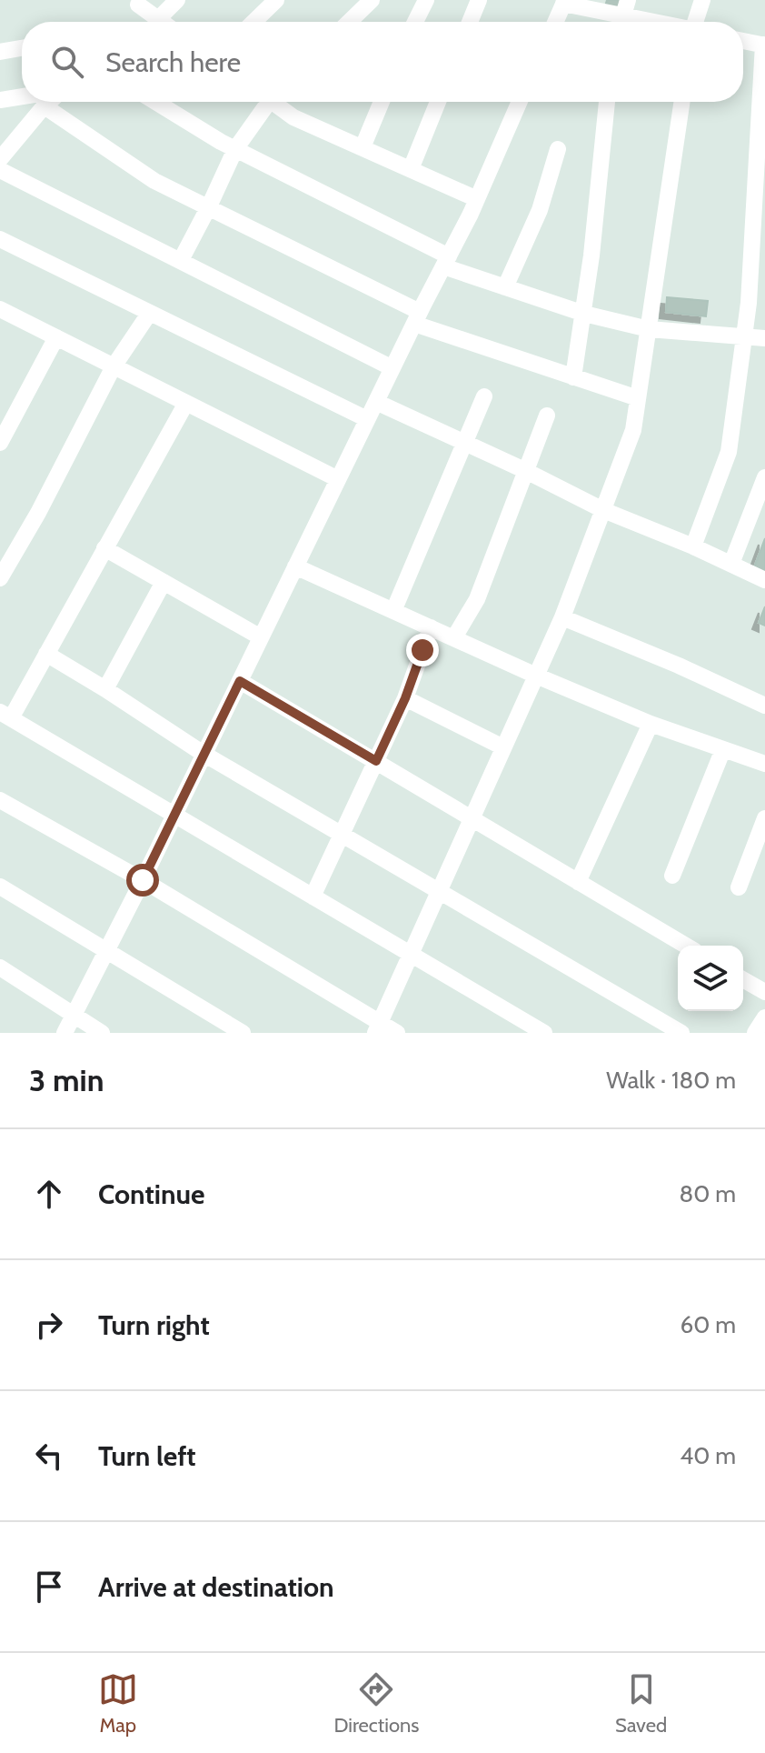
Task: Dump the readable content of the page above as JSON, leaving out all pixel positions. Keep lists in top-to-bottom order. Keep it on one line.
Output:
{"page":{"search":"Search here","heading":["3 min","Walk · 180 m"],"list":[["Continue","80 m"],["Turn right","60 m"],["Turn left","40 m"],"Arrive at destination"],"nav":["Map","Directions","Saved"]}}
